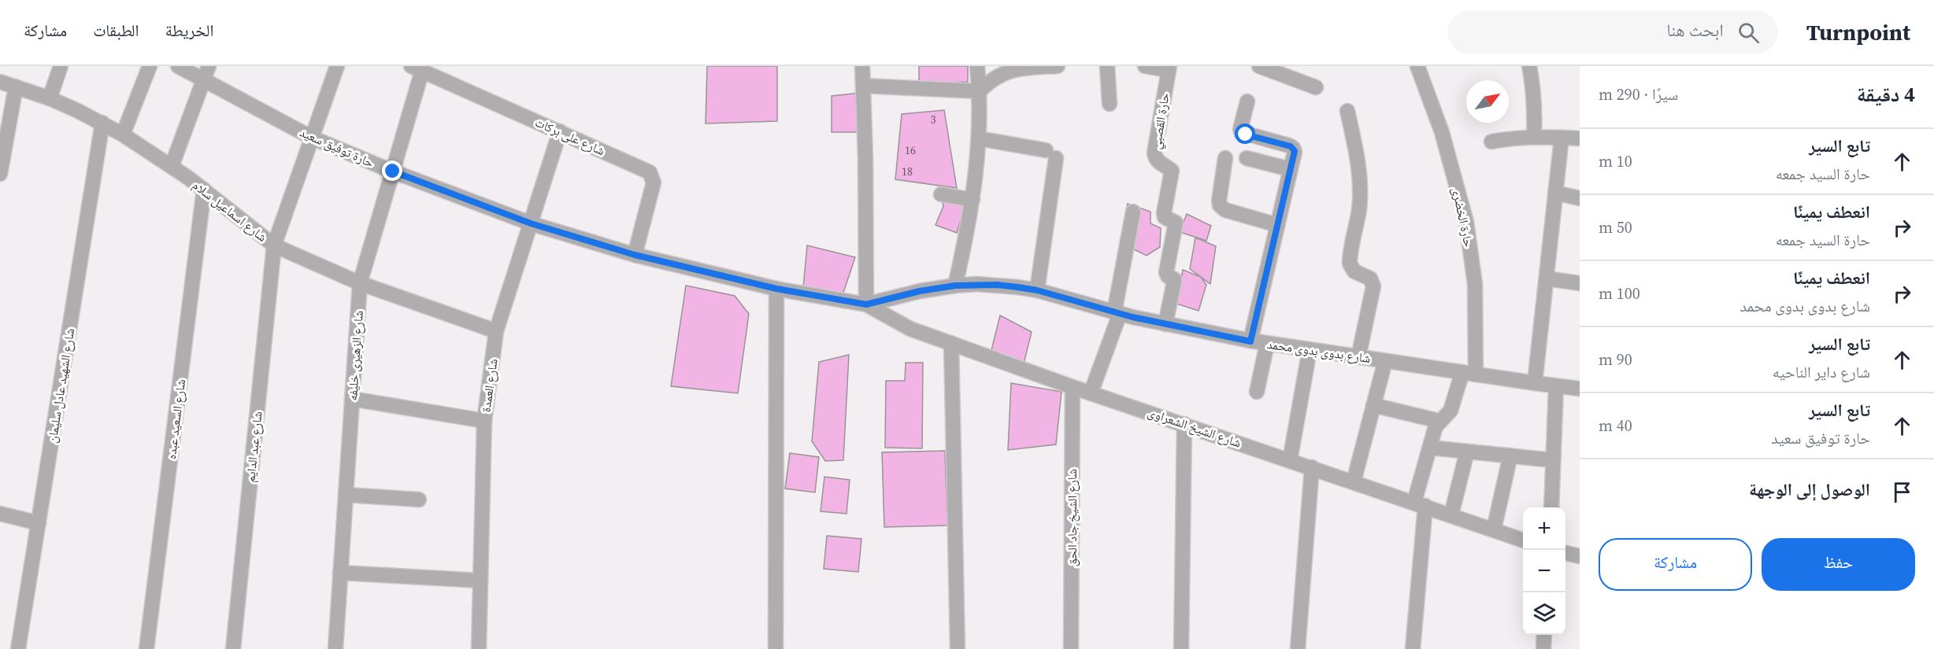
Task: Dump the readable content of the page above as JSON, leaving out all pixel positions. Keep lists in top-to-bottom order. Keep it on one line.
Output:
{"streets":{"street":["حارة القصبي","شارع على بركات","حارة توفيق سعيد","شارع اسماعيل سلام","حارة الخضرى","شارع بدوى بدوى محمد","شارع الزهيرى خليفه","شارع الشهيد عادل سليمان","شارع العمدة","شارع السعيد عبده","شارع الشيخ الشعراوى","شارع عبد الدايم","شارع الشيخ جاد الحق"]},"crossings":[["حارة القصبي","شارع بدوى بدوى محمد"],["شارع على بركات","حارة توفيق سعيد"],["شارع على بركات","شارع الزهيرى خليفه"],["شارع على بركات","شارع العمدة"],["حارة توفيق سعيد","شارع بدوى بدوى محمد"],["حارة توفيق سعيد","شارع الزهيرى خليفه"],["حارة توفيق سعيد","شارع العمدة"],["حارة توفيق سعيد","شارع الشيخ الشعراوى"],["حارة توفيق سعيد","شارع عبد الدايم"],["شارع اسماعيل سلام","شارع الزهيرى خليفه"],["شارع اسماعيل سلام","شارع الشهيد عادل سليمان"],["شارع اسماعيل سلام","شارع العمدة"],["شارع اسماعيل سلام","شارع السعيد عبده"],["شارع اسماعيل سلام","شارع عبد الدايم"],["حارة الخضرى","شارع بدوى بدوى محمد"],["شارع بدوى بدوى محمد","شارع الشيخ الشعراوى"],["شارع الشيخ الشعراوى","شارع الشيخ جاد الحق"]],"house_numbers":["3","16","18"],"north":"top right","page":{"header":"Turnpoint","search":"ابحث هنا","nav":["الخريطة","الطبقات","مشاركة"],"heading":["4 دقيقة","سيرًا · 290 m"],"list":[["تابع السير","حارة السيد جمعه","10 m"],["انعطف يمينًا","حارة السيد جمعه","50 m"],["انعطف يمينًا","شارع بدوى بدوى محمد","100 m"],["تابع السير","شارع داير الناحيه","90 m"],["تابع السير","حارة توفيق سعيد","40 m"],"الوصول إلى الوجهة"],"map_buttons":["+","−"],"buttons":["حفظ","مشاركة"]}}
